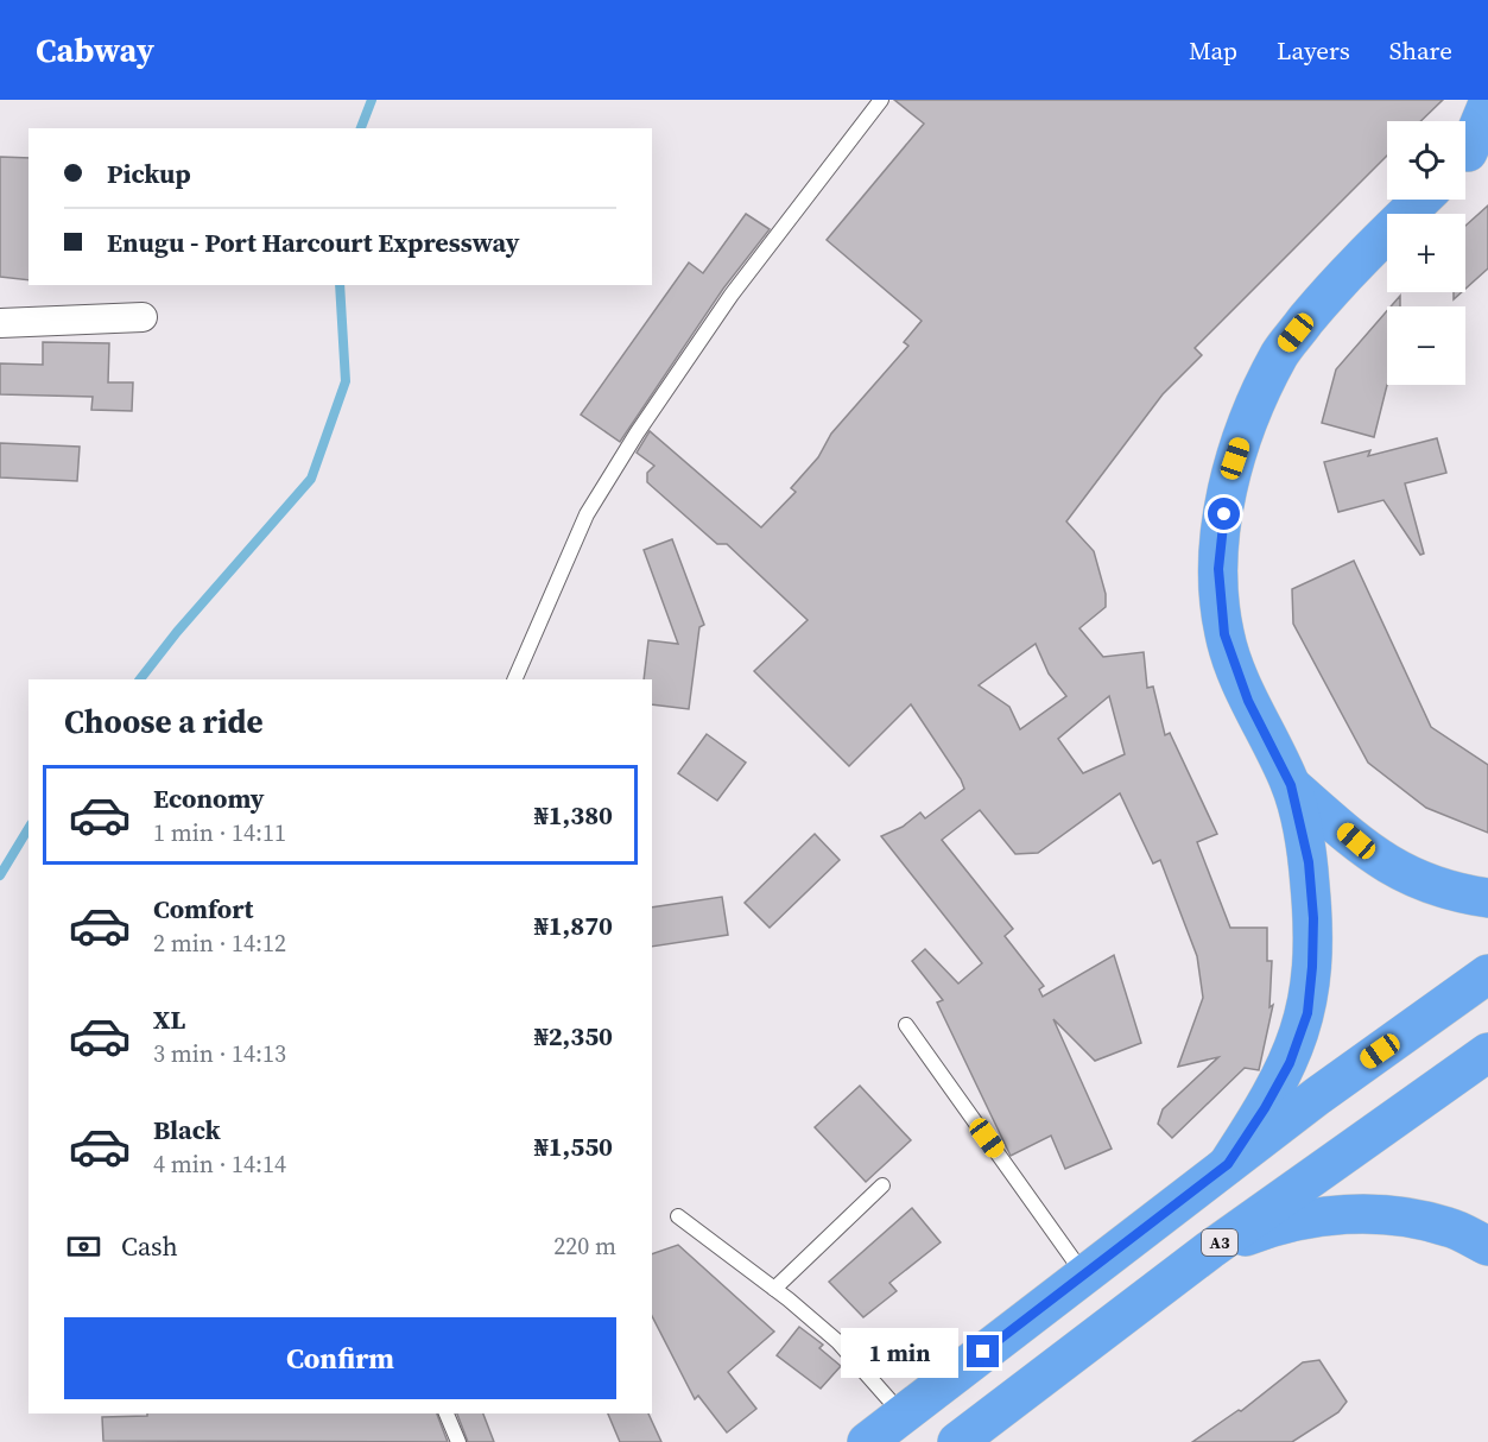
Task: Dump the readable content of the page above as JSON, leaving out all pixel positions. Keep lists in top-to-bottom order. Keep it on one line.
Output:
{"streets":{"highway":["A3"]},"page":{"header":"Cabway","nav":["Map","Layers","Share"],"map_buttons":["+","−"],"banner":["Pickup","Enugu - Port Harcourt Expressway"],"heading":"Choose a ride","list":[{"name":"Economy","note":"1 min · 14:11","value":"₦1,380"},{"name":"Comfort","note":"2 min · 14:12","value":"₦1,870"},{"name":"XL","note":"3 min · 14:13","value":"₦2,350"},{"name":"Black","note":"4 min · 14:14","value":"₦1,550"}],"pay":["Cash","220 m"],"buttons":"Confirm","bubble":"1 min"}}
